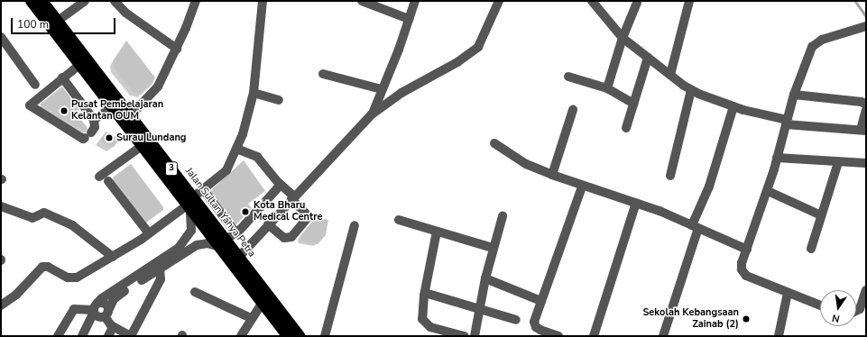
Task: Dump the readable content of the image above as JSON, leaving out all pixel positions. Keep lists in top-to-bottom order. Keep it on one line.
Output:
{"streets":{"highway":["3","Jalan Sultan Yahya Petra"]},"places":["Pusat Pembelajaran Kelantan OUM","Surau Lundang","Kota Bharu Medical Centre","Sekolah Kebangsaan Zainab (2)"],"scale_bar":"100 m","north":"bottom"}
